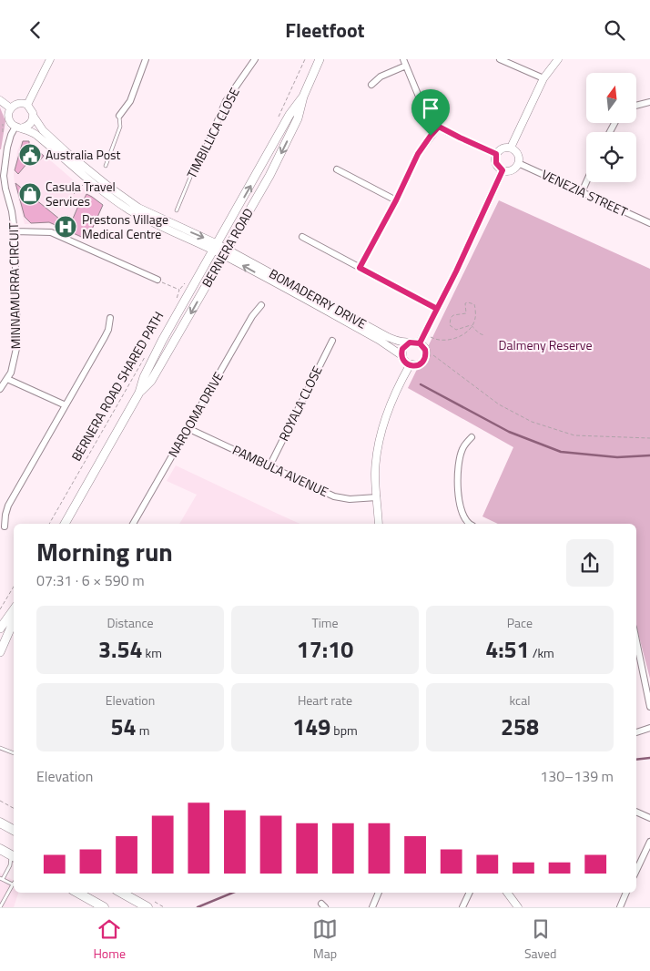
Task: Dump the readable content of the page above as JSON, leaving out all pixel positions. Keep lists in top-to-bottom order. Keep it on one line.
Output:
{"streets":{"main road":["BERNERA ROAD"],"street":["TIMBILLICA CLOSE","VENEZIA STREET","MINNAMURRA CIRCUIT","BOMADERRY DRIVE","ROYALA CLOSE","NAROOMA DRIVE","PAMBULA AVENUE"],"path":["BERNERA ROAD SHARED PATH"]},"crossings":[["BERNERA ROAD","BOMADERRY DRIVE"],["ROYALA CLOSE","PAMBULA AVENUE"],["NAROOMA DRIVE","PAMBULA AVENUE"]],"parks":["Dalmeny Reserve"],"places":{"public building":["Australia Post"],"shop":["Casula Travel Services"],"hospital":["Prestons Village Medical Centre"]},"north":"top","page":{"header":"Fleetfoot","heading":["Morning run","07:31 · 6 × 590 m"],"stats":[["Distance","3.54 km"],["Time","17:10"],["Pace","4:51 /km"],["Elevation","54 m"],["Heart rate","149 bpm"],["kcal","258"]],"chart":["Elevation","130–139 m"],"tabs":["Home","Map","Saved"]}}
